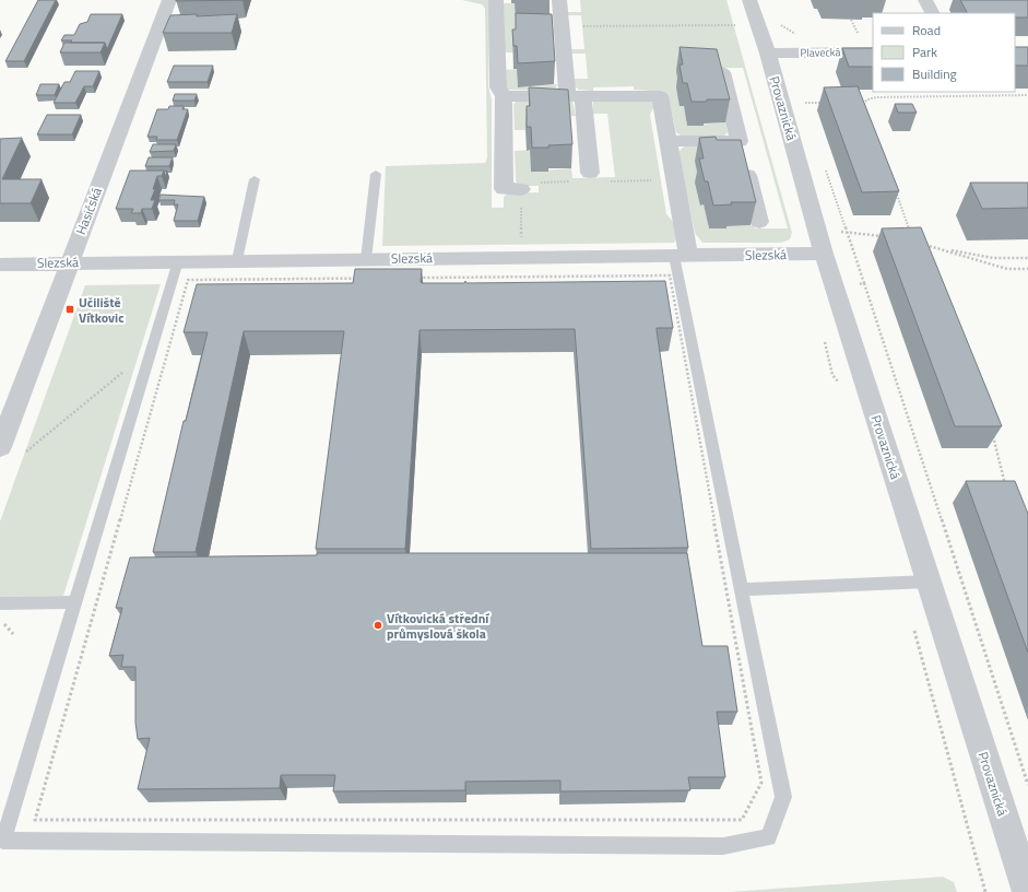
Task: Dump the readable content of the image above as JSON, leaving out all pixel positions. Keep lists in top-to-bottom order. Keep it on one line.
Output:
{"streets":{"street":["Plavecká","Provaznická","Hasičská","Slezská"]},"crossings":[["Plavecká","Provaznická"],["Provaznická","Slezská"],["Hasičská","Slezská"]],"places":{"transit":["Učiliště Vítkovic"],"other":["Vítkovická střední průmyslová škola"]},"legend":["Road","Park","Building"]}
